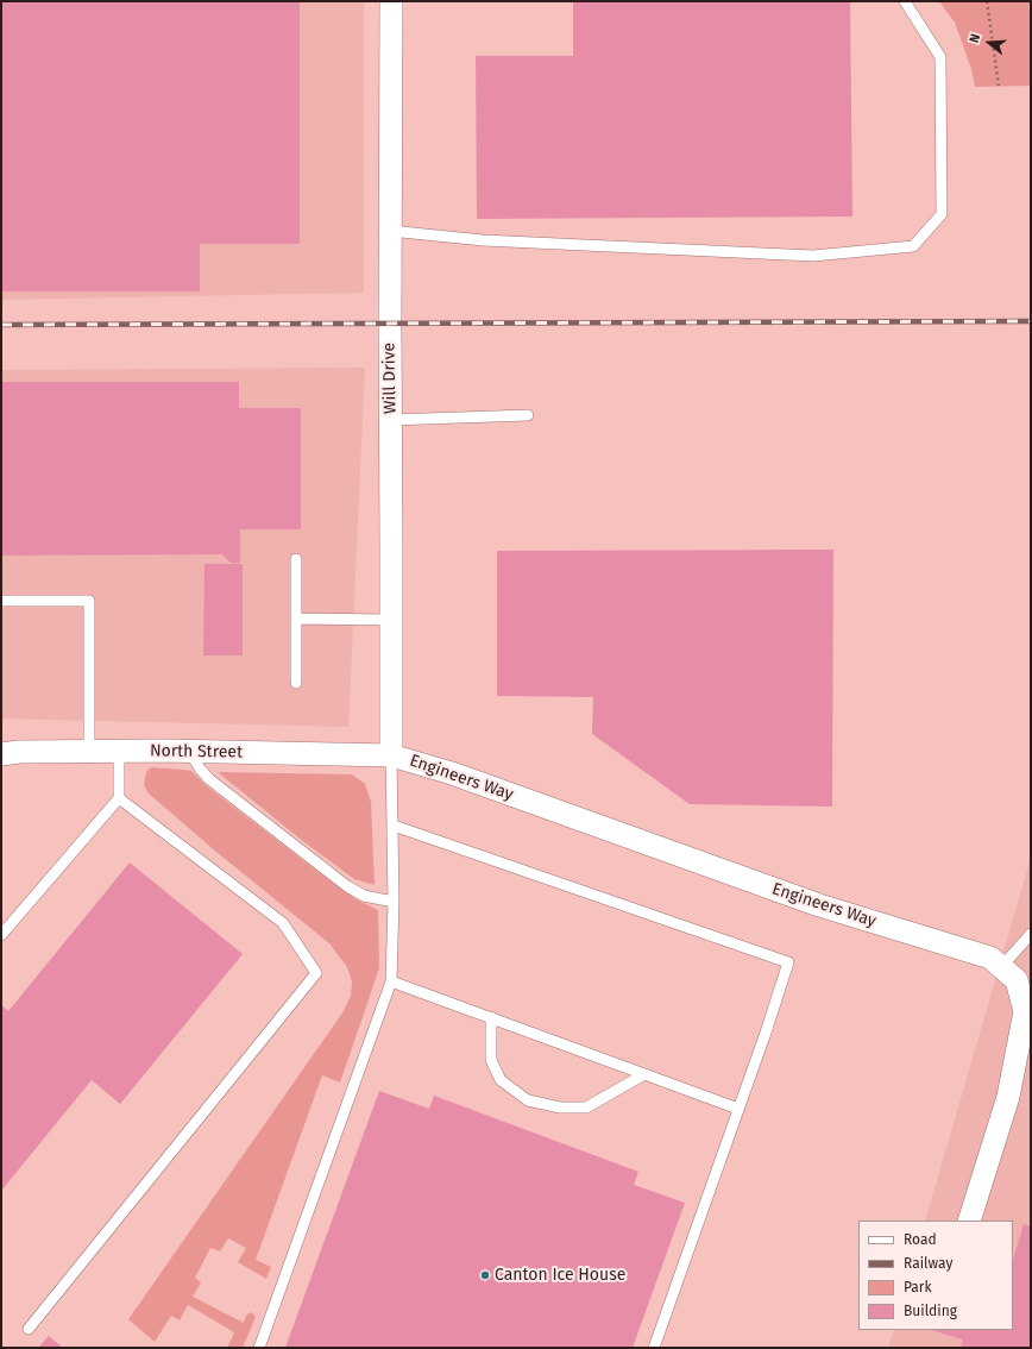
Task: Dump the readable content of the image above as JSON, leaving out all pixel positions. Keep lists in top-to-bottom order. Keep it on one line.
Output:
{"streets":{"street":["Will Drive","North Street","Engineers Way"]},"crossings":[["Will Drive","North Street"],["Will Drive","Engineers Way"],["North Street","Engineers Way"]],"places":["Canton Ice House"],"legend":["Road","Railway","Park","Building"],"north":"left"}
